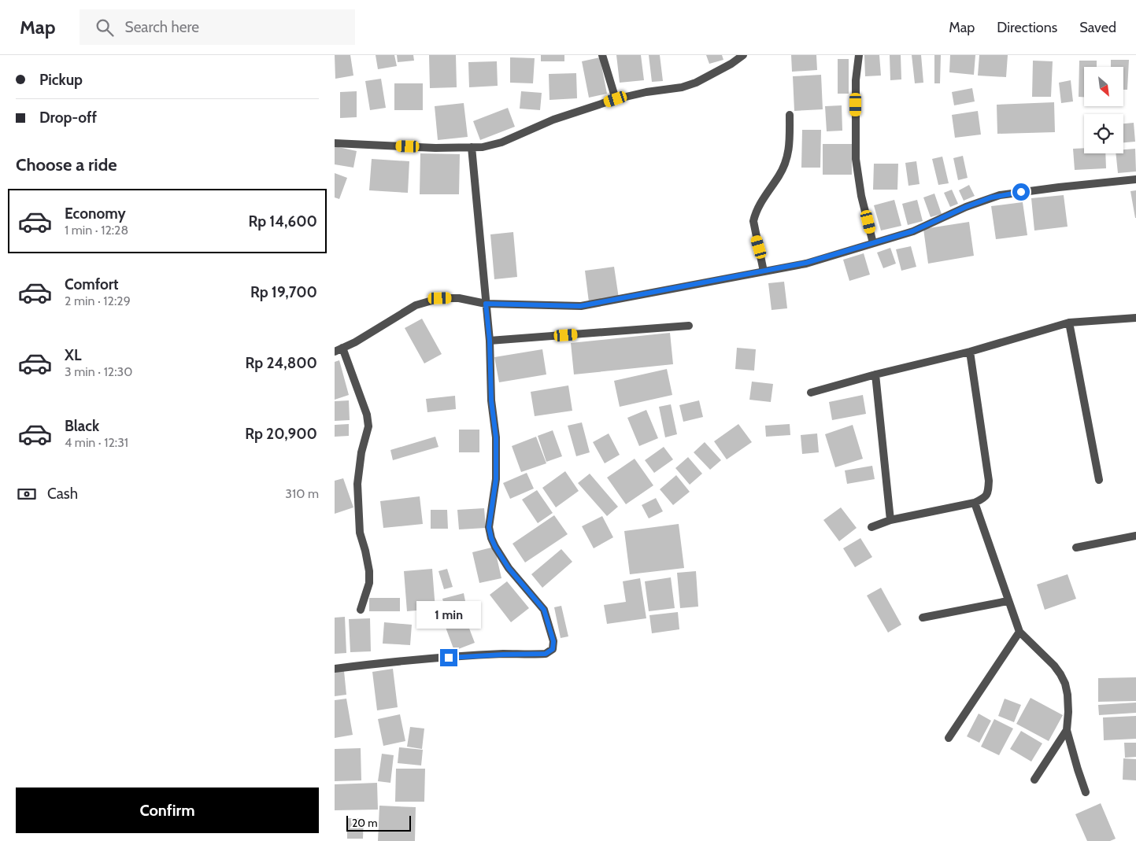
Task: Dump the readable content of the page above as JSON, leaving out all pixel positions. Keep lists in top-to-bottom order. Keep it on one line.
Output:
{"scale_bar":"20 m","north":"bottom right","page":{"header":"Map","search":"Search here","nav":["Map","Directions","Saved"],"banner":["Pickup","Drop-off"],"heading":"Choose a ride","list":[{"name":"Economy","note":"1 min · 12:28","value":"Rp 14,600"},{"name":"Comfort","note":"2 min · 12:29","value":"Rp 19,700"},{"name":"XL","note":"3 min · 12:30","value":"Rp 24,800"},{"name":"Black","note":"4 min · 12:31","value":"Rp 20,900"}],"pay":["Cash","310 m"],"bubble":"1 min","buttons":"Confirm","scale":"20 m"}}
